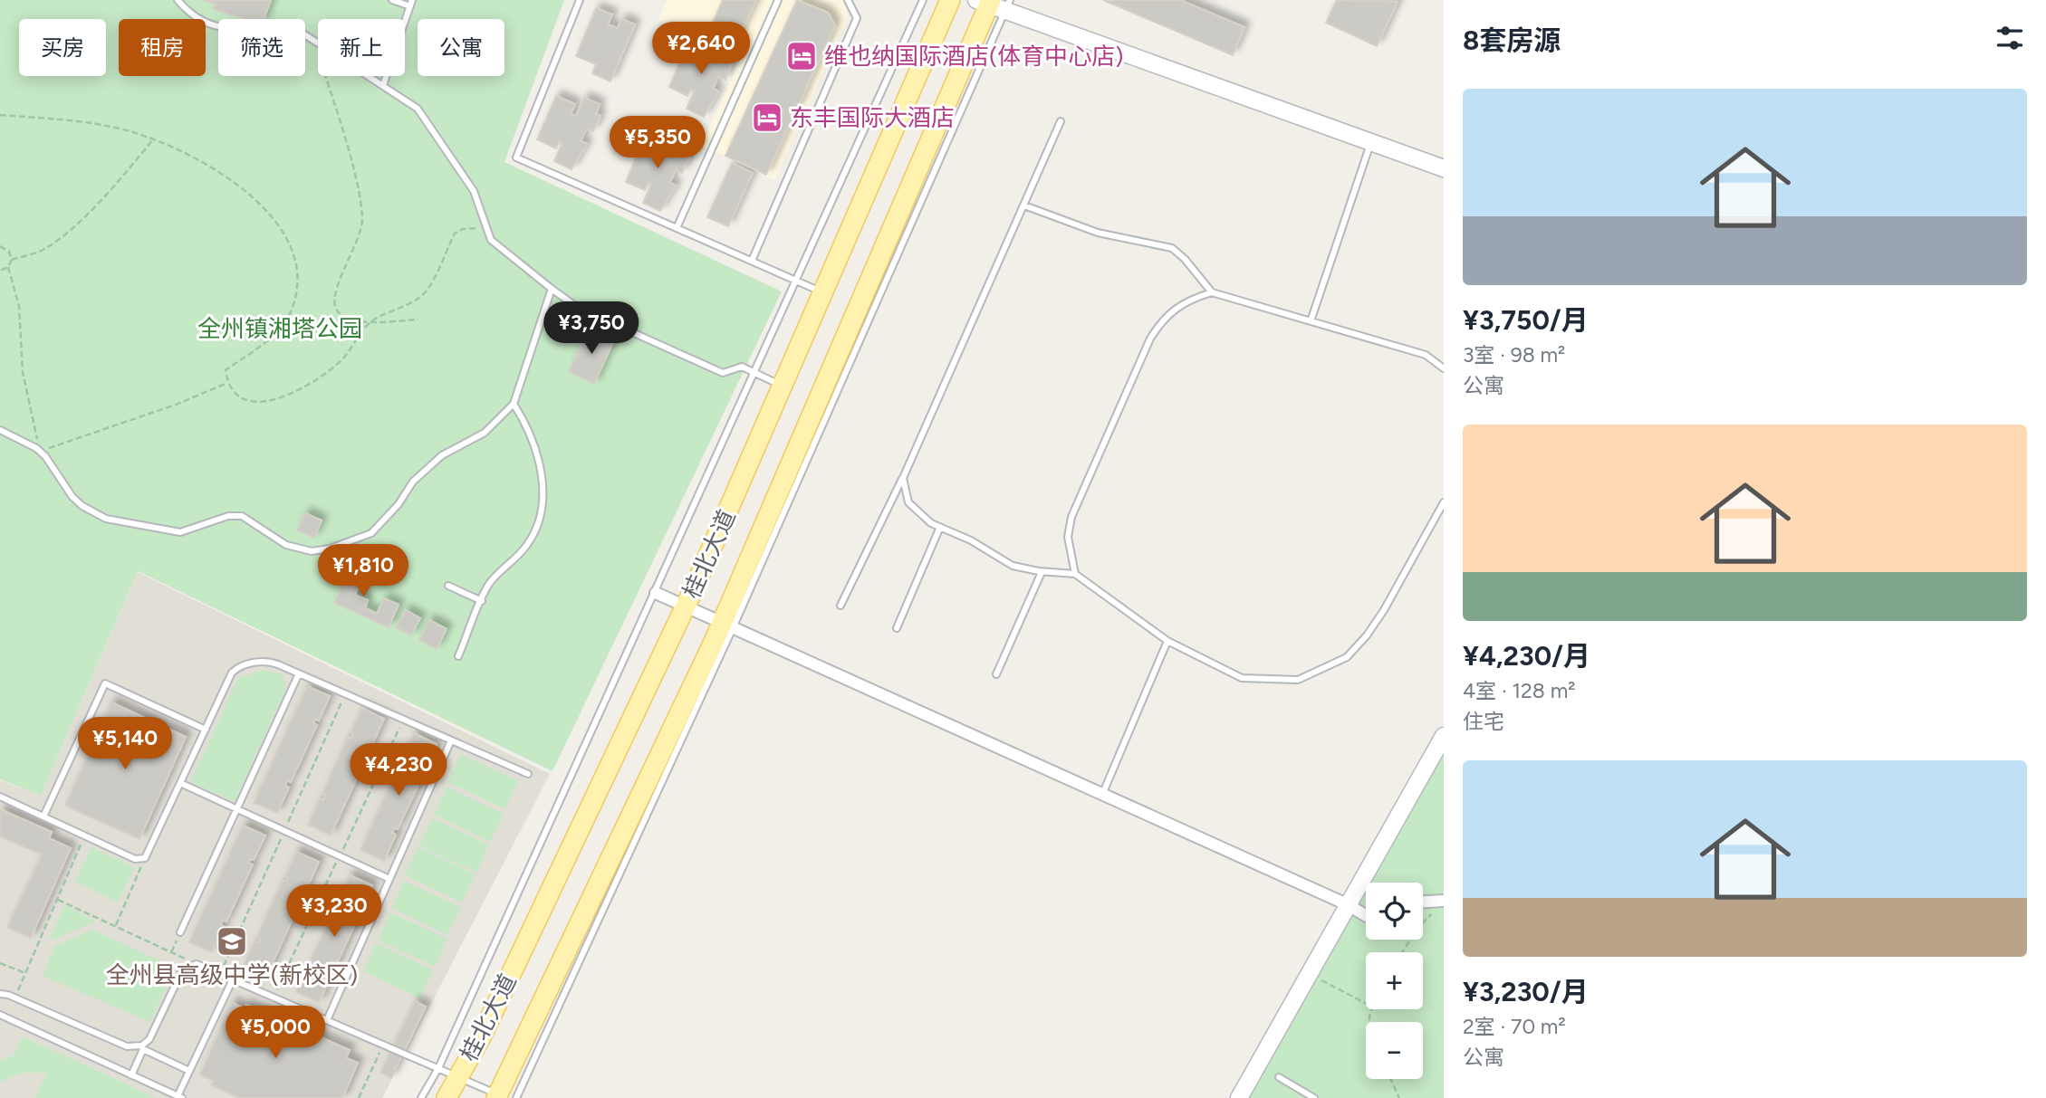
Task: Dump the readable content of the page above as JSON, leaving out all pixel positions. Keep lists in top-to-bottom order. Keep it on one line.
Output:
{"streets":{"main road":["桂北大道"]},"parks":["全州镇湘塔公园"],"places":{"hotel":["维也纳国际酒店(体育中心店)","东丰国际大酒店"],"school or university":["全州县高级中学(新校区)"]},"page":{"heading":"8套房源","chip":["买房","租房","筛选","新上","公寓"],"price":["¥2,640","¥5,350","¥3,750","¥1,810","¥5,140","¥4,230","¥3,230","¥5,000"],"list":[{"name":"¥3,750/月","note":"3室 · 98 m² · 公寓"},{"name":"¥4,230/月","note":"4室 · 128 m² · 住宅"},{"name":"¥3,230/月","note":"2室 · 70 m² · 公寓"}],"map_buttons":["+","−"]}}
